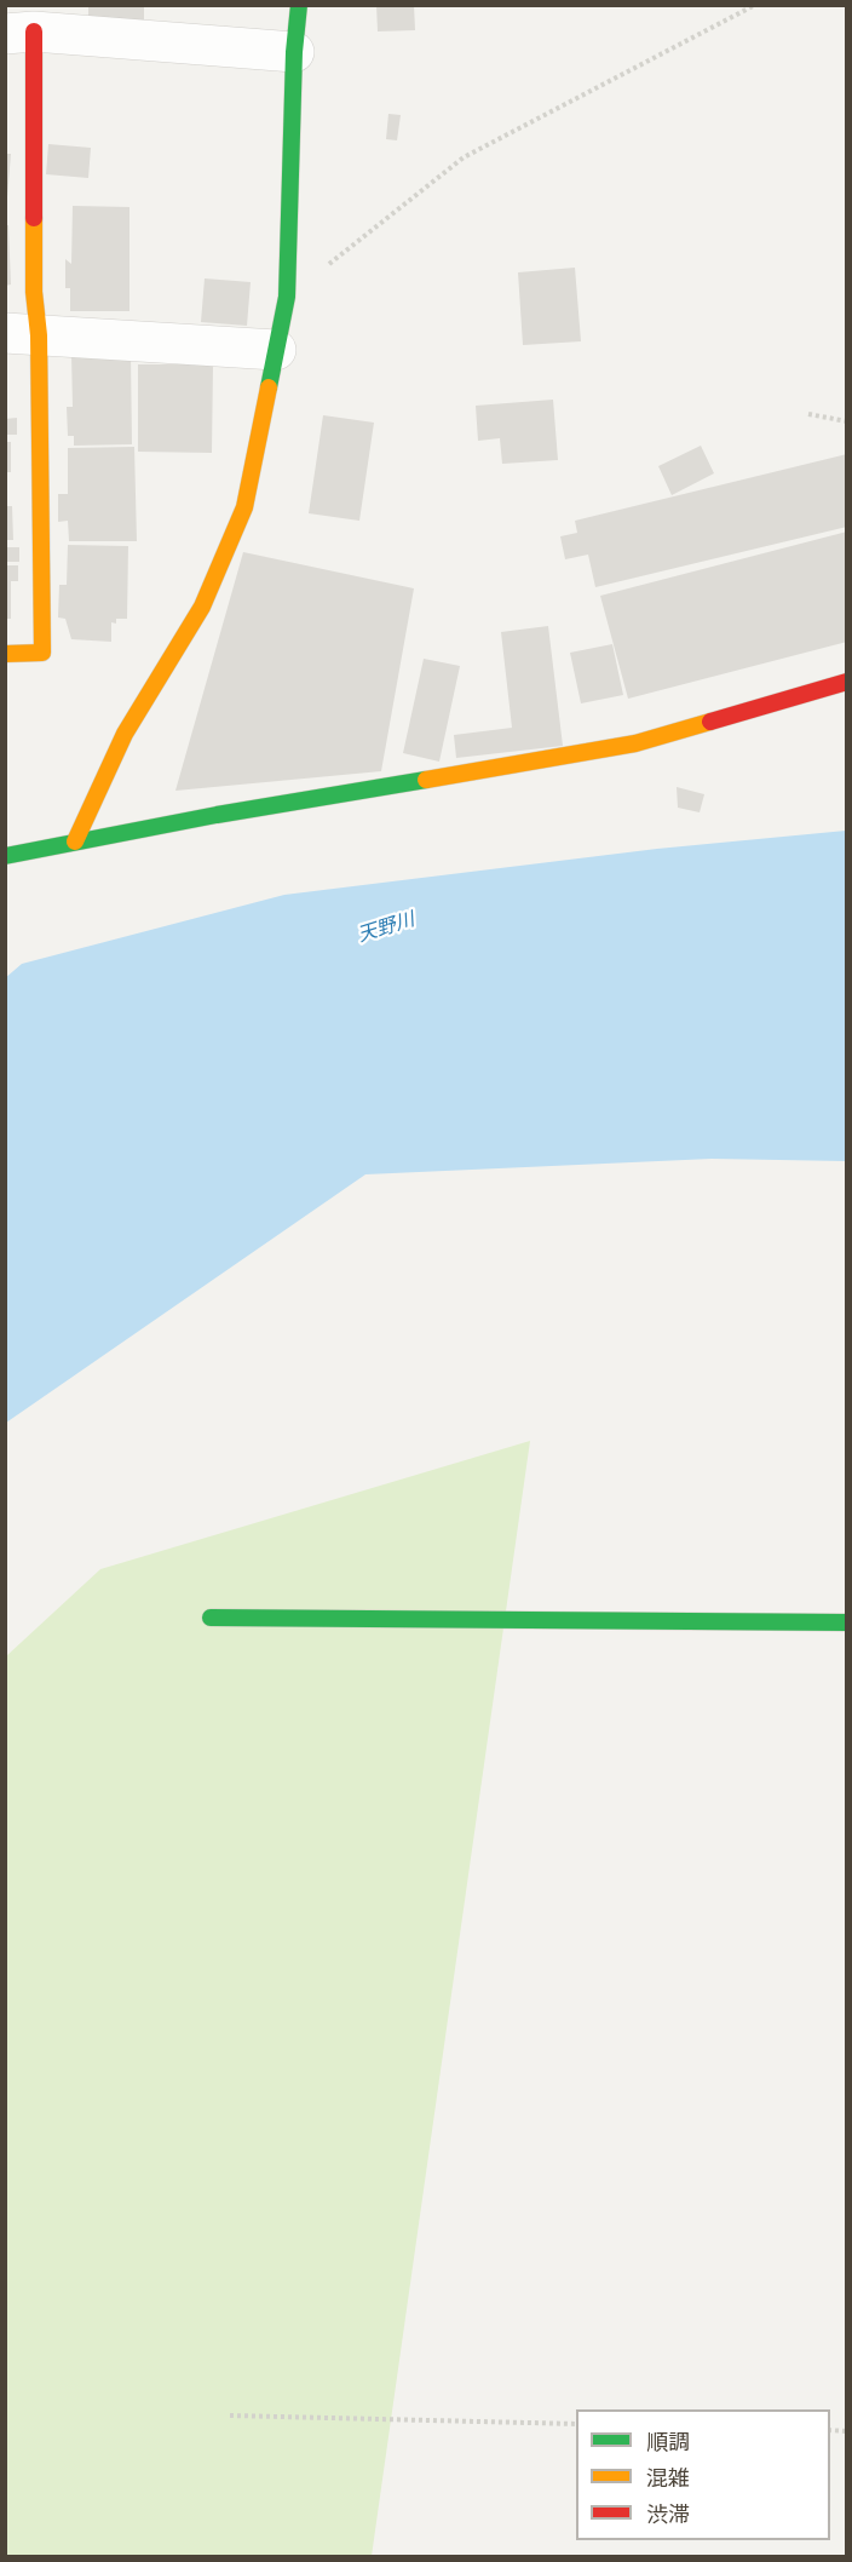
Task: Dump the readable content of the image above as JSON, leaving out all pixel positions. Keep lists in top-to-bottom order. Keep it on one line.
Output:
{"water":["天野川"],"legend":["順調","混雑","渋滞"]}
